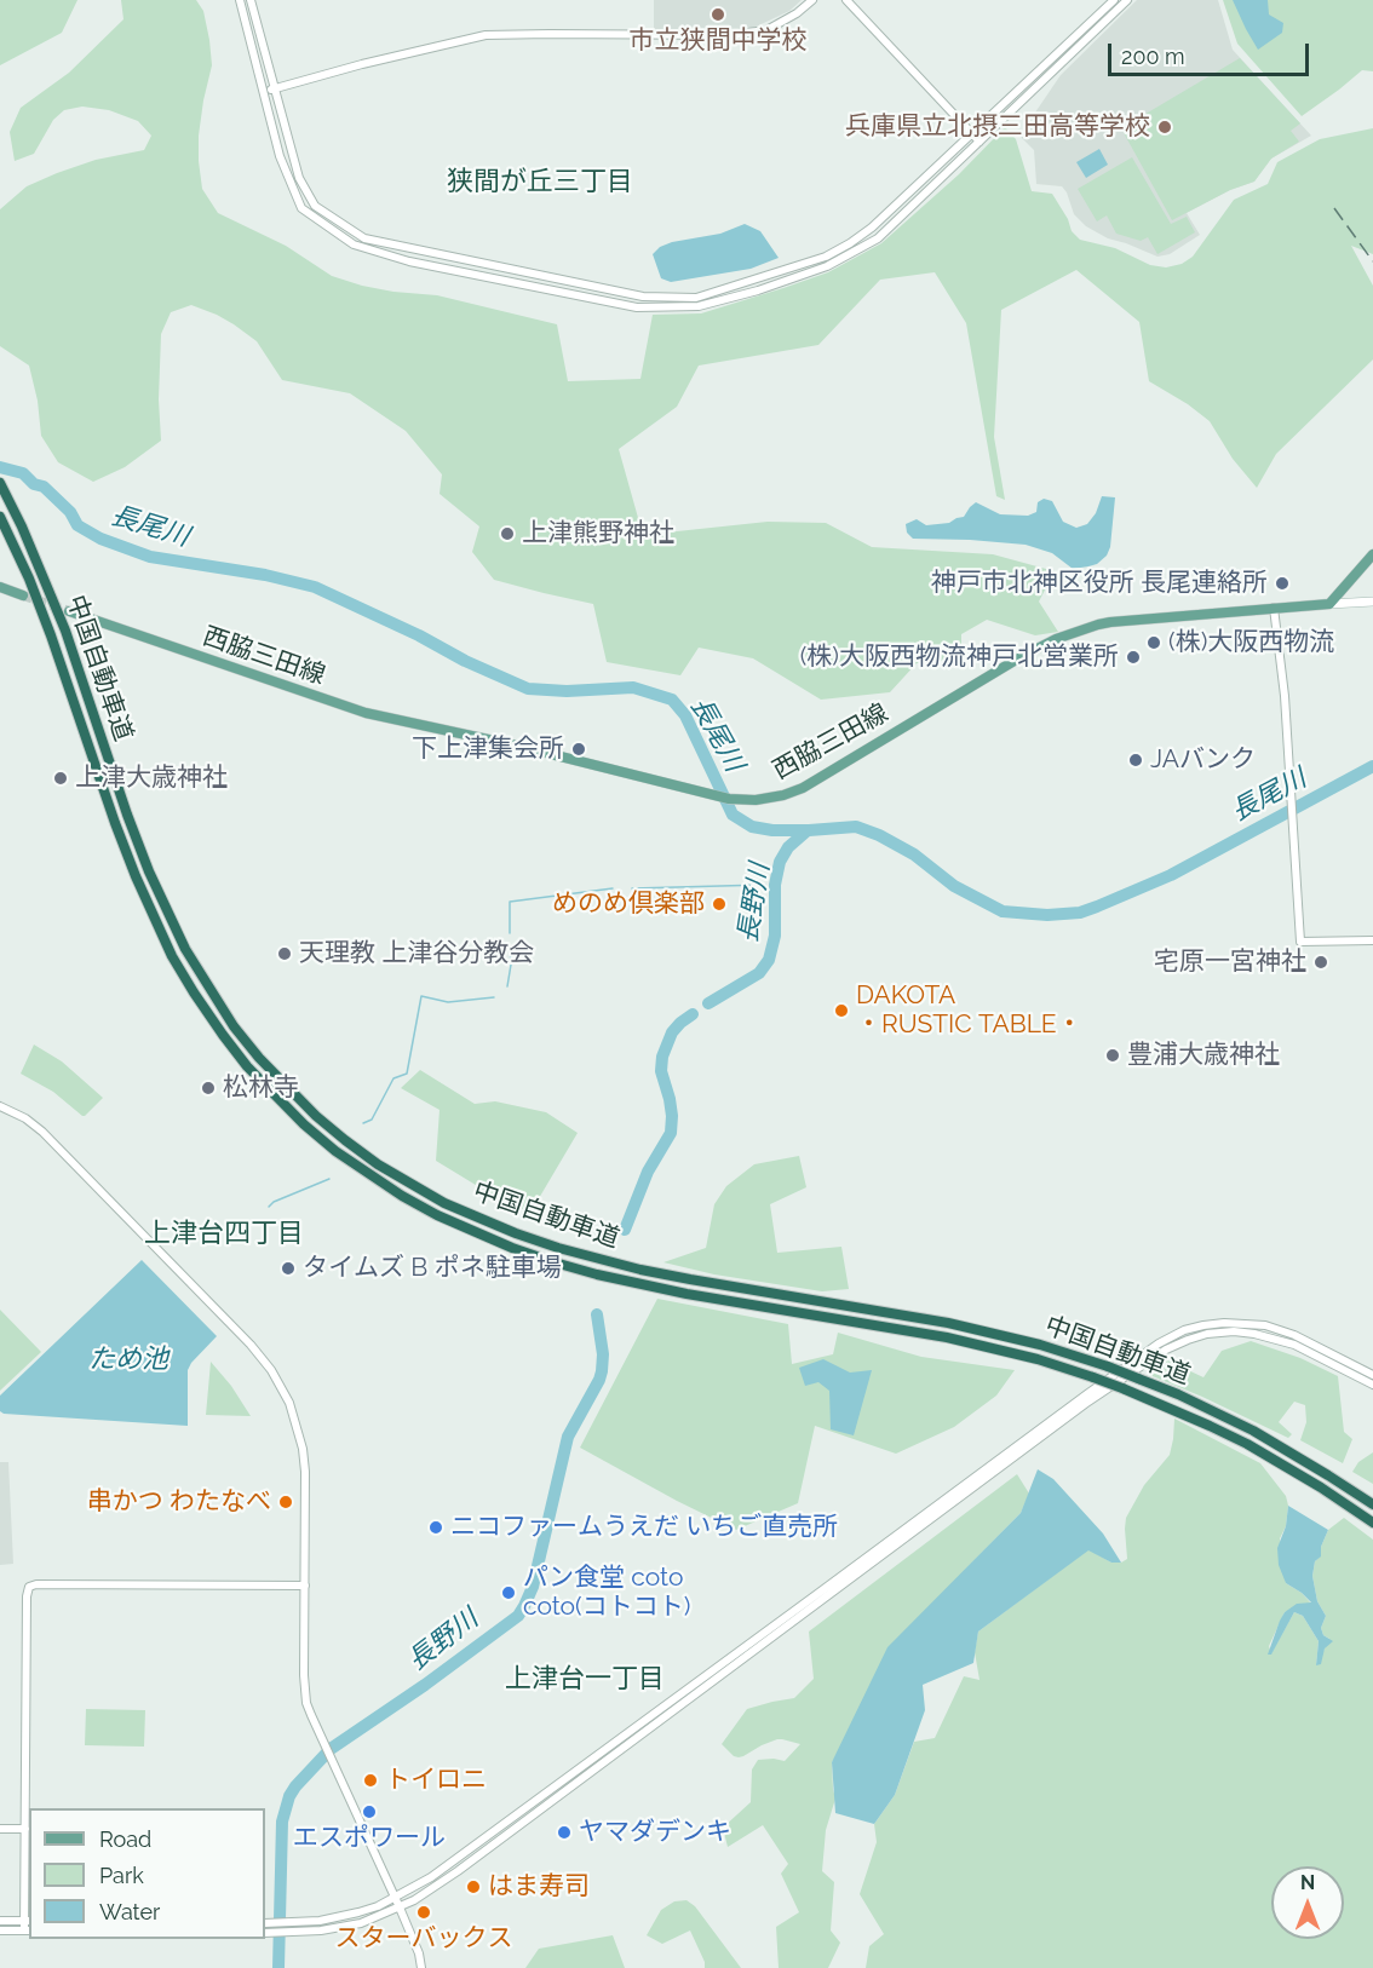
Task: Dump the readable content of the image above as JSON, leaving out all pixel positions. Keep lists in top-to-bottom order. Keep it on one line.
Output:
{"streets":{"highway":["中国自動車道"],"main road":["西脇三田線"]},"districts":["狭間が丘三丁目","上津台四丁目","上津台一丁目"],"water":["長尾川","長野川","ため池"],"places":["市立狭間中学校","兵庫県立北摂三田高等学校","上津熊野神社","神戸市北神区役所 長尾連絡所","(株)大阪西物流","(株)大阪西物流神戸北営業所","下上津集会所","JAバンク","上津大歳神社","めのめ倶楽部","天理教 上津谷分教会","宅原一宮神社","DAKOTA ・RUSTIC TABLE・","豊浦大歳神社","松林寺","タイムズ B ポネ駐車場","串かつ わたなべ","ニコファームうえだ いちご直売所","パン食堂 coto coto(コトコト)","トイロニ","エスポワール","ヤマダデンキ","はま寿司","スターバックス"],"legend":["Road","Park","Water"],"scale_bar":"200 m","north":"top"}
